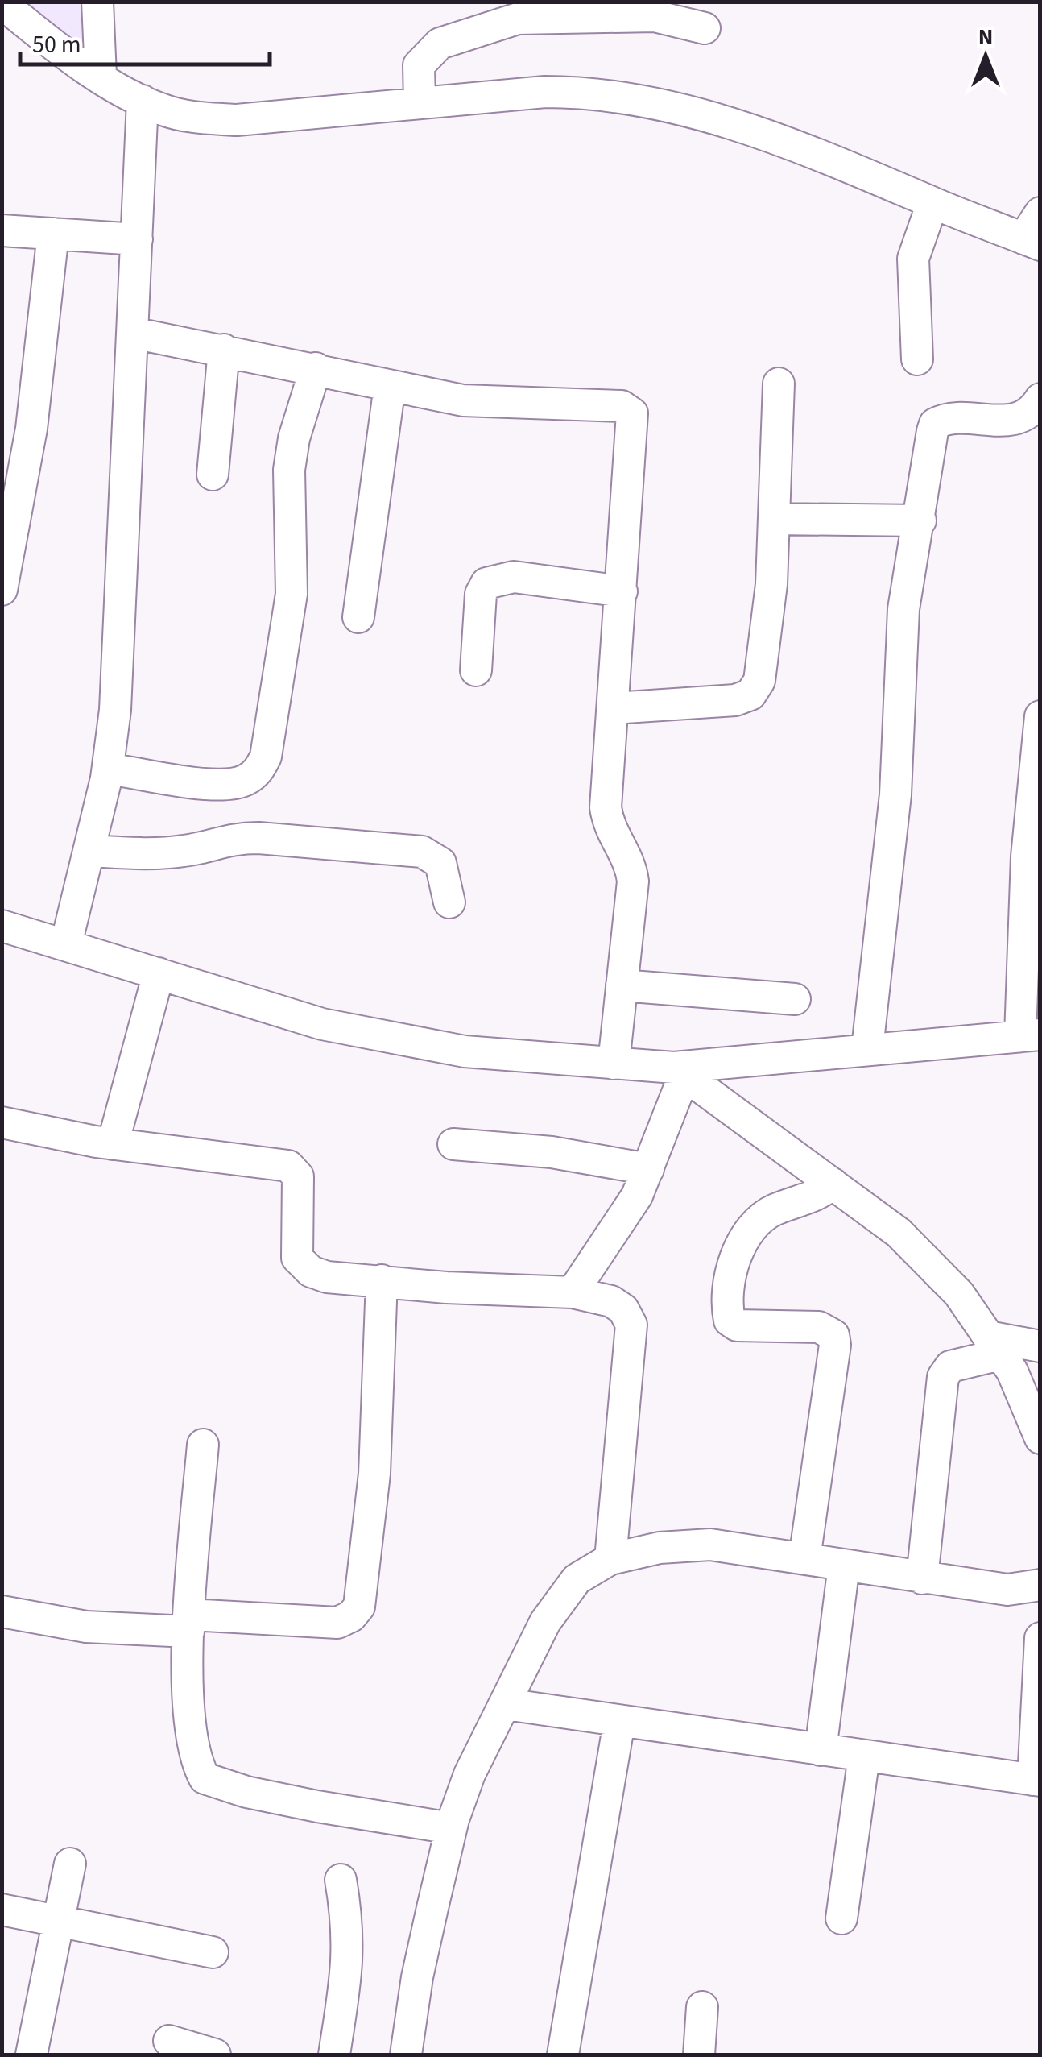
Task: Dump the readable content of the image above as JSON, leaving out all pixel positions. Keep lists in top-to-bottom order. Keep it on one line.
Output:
{"scale_bar":"50 m","north":"top"}
